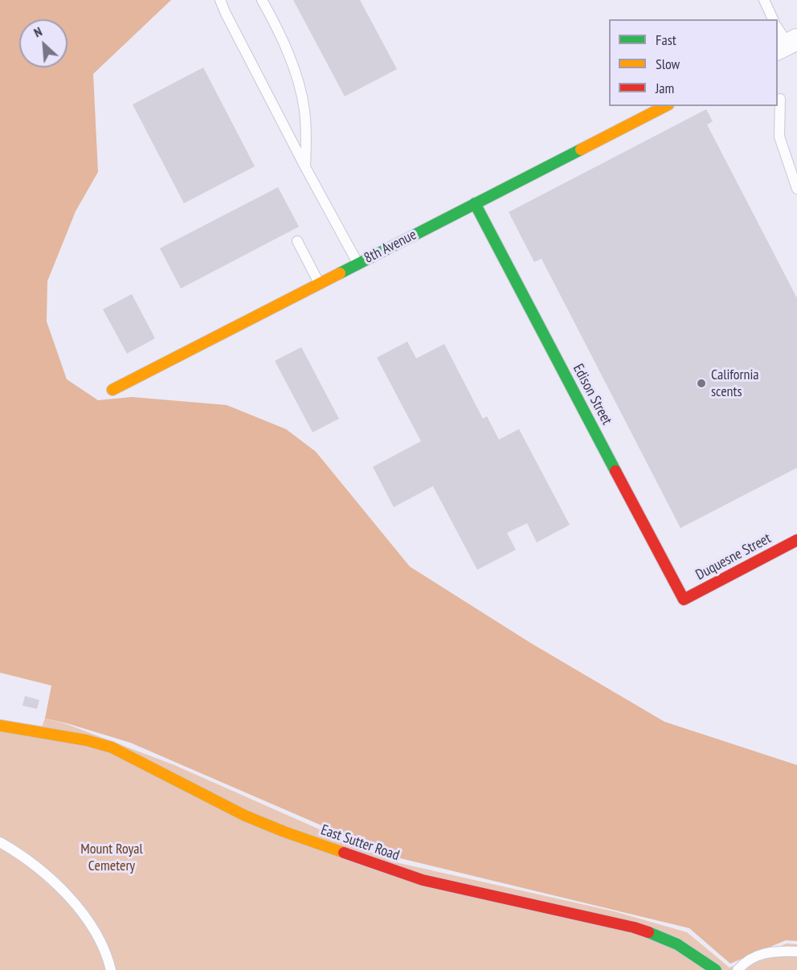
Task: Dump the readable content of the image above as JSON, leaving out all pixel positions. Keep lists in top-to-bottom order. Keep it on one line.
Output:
{"streets":{"street":["8th Avenue","Edison Street","Duquesne Street","East Sutter Road"]},"crossings":[["8th Avenue","Edison Street"],["Edison Street","Duquesne Street"]],"parks":["Mount Royal Cemetery"],"places":["California scents"],"legend":["Fast","Slow","Jam"],"north":"top left"}
